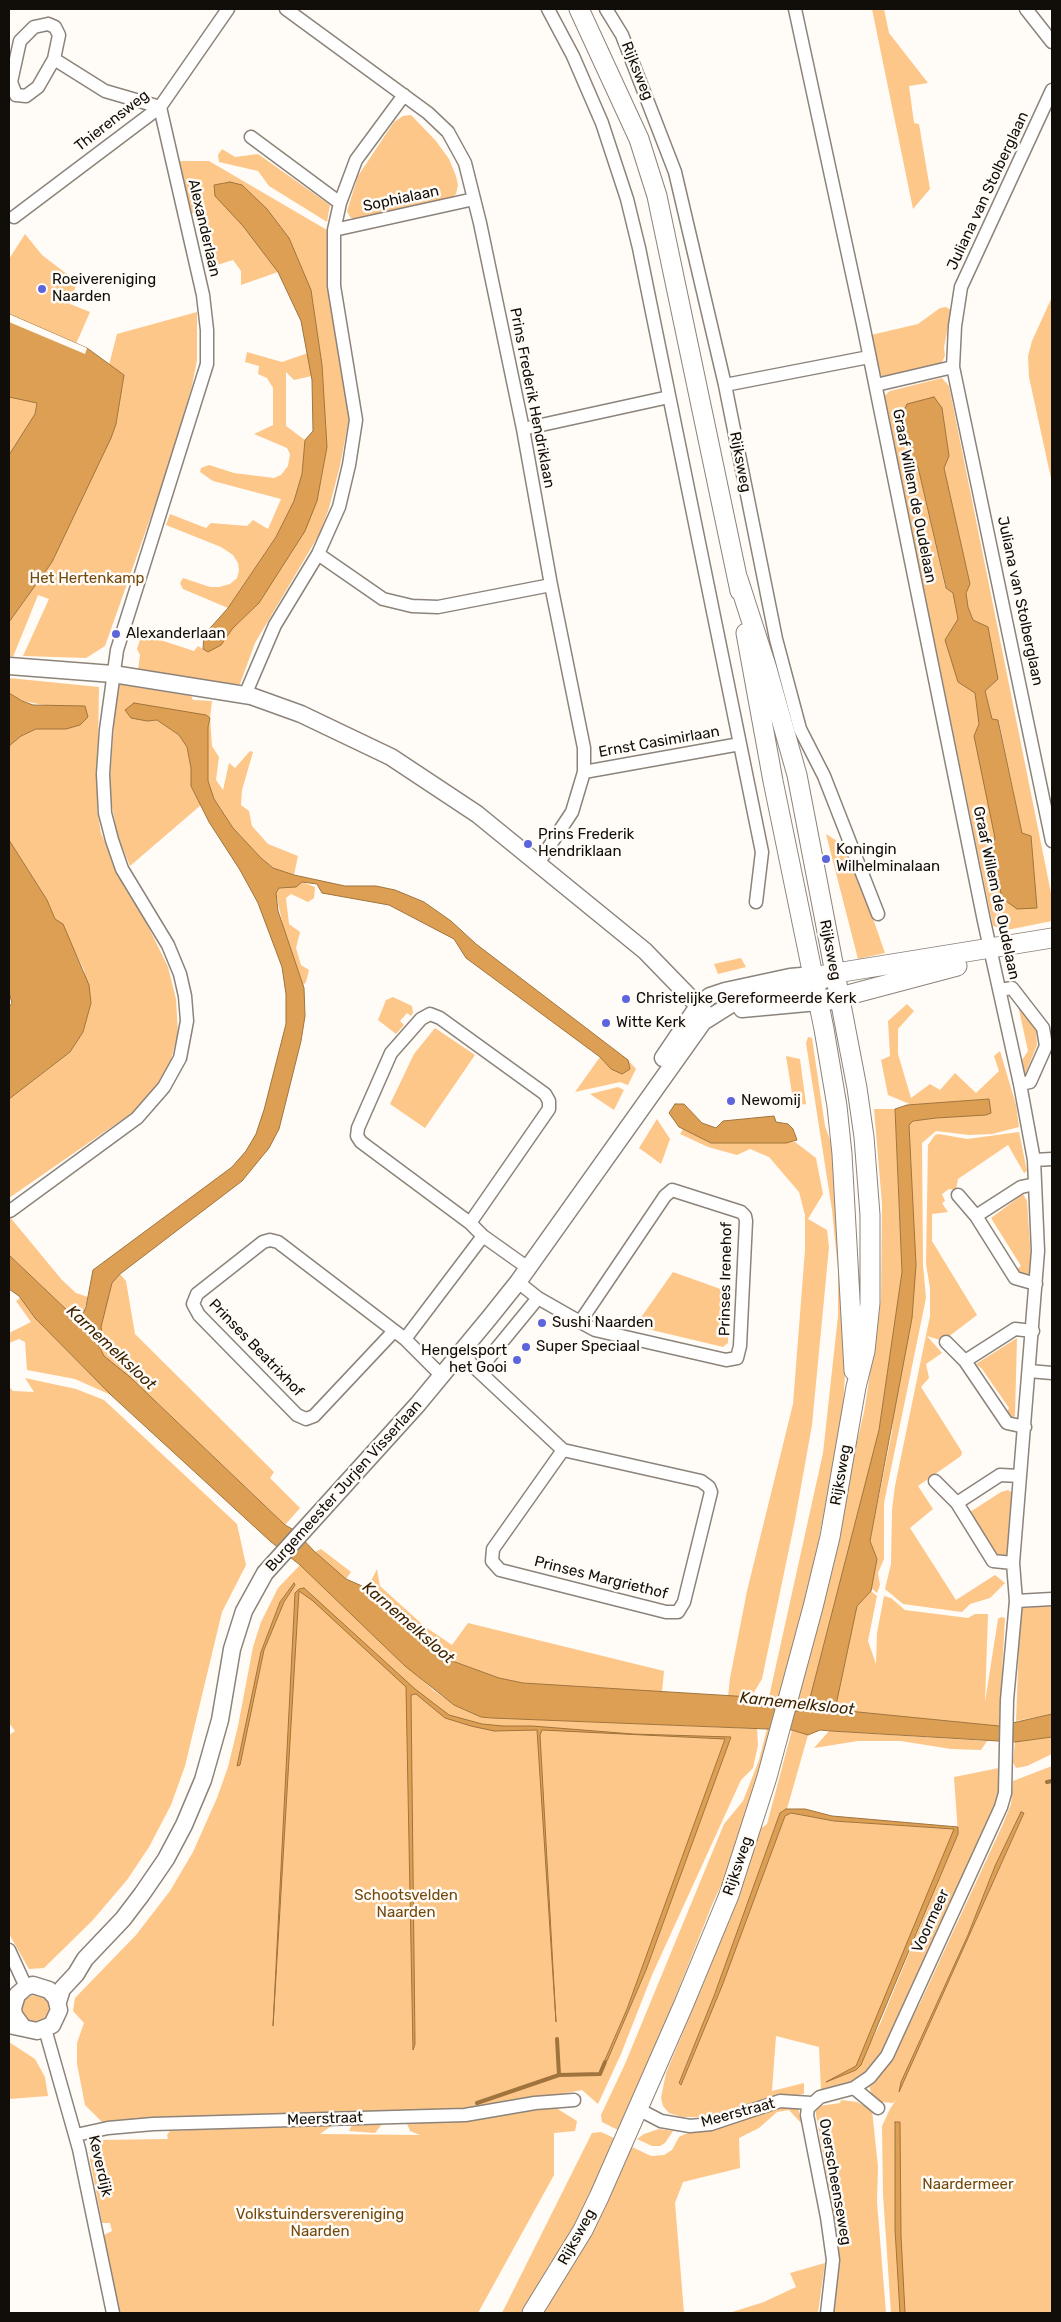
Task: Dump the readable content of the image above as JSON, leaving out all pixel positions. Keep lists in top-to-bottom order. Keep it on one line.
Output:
{"streets":{"main road":["Rijksweg"],"street":["Thierensweg","Juliana van Stolberglaan","Sophialaan","Alexanderlaan","Prins Frederik Hendriklaan","Graaf Willem de Oudelaan","Ernst Casimirlaan","Prinses Irenehof","Prinses Beatrixhof","Burgemeester Jurjen Visserlaan","Prinses Margriethof","Voormeer","Meerstraat","Keverdijk","Overscheenseweg"]},"crossings":[["Rijksweg","Meerstraat"],["Thierensweg","Alexanderlaan"],["Sophialaan","Prins Frederik Hendriklaan"],["Prins Frederik Hendriklaan","Ernst Casimirlaan"],["Graaf Willem de Oudelaan","Voormeer"],["Prinses Irenehof","Burgemeester Jurjen Visserlaan"],["Prinses Beatrixhof","Burgemeester Jurjen Visserlaan"],["Burgemeester Jurjen Visserlaan","Keverdijk"],["Voormeer","Overscheenseweg"],["Meerstraat","Keverdijk"],["Meerstraat","Overscheenseweg"]],"water":["Karnemelksloot"],"parks":["Het Hertenkamp","Schootsvelden Naarden","Naardermeer","Volkstuindersvereniging Naarden"],"places":["Roeivereniging Naarden","Alexanderlaan","Prins Frederik Hendriklaan","Koningin Wilhelminalaan","Christelijke Gereformeerde Kerk","Witte Kerk","Newomij","Sushi Naarden","Super Speciaal","Hengelsport het Gooi"]}
